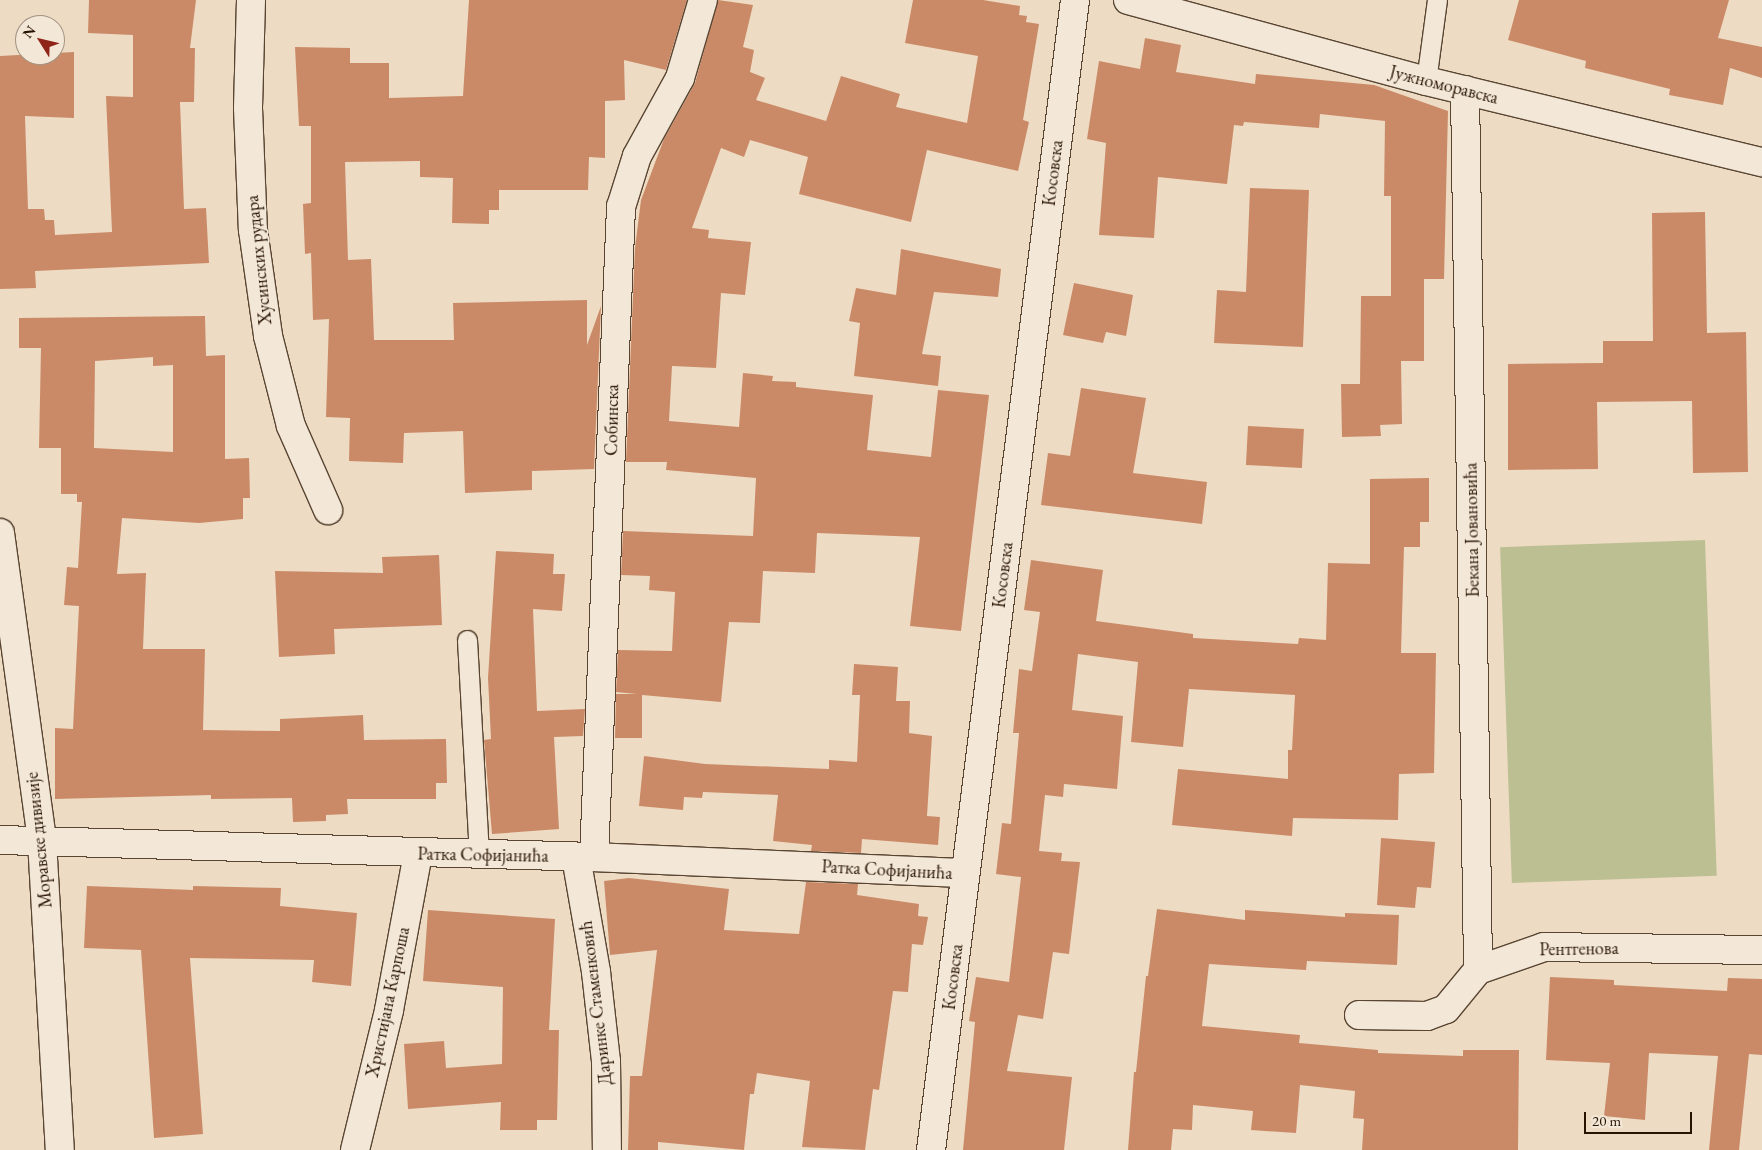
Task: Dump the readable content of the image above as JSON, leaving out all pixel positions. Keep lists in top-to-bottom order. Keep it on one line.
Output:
{"streets":{"street":["Јужноморавска","Косовска","Хусинских рудара","Собинска","Бекана Јовановића","Моравске дивизије","Ратка Софијанића","Рентгенова","Христијана Карпоша","Даринке Стаменковић"]},"crossings":[["Јужноморавска","Бекана Јовановића"],["Косовска","Ратка Софијанића"],["Собинска","Ратка Софијанића"],["Собинска","Даринке Стаменковић"],["Бекана Јовановића","Рентгенова"],["Моравске дивизије","Ратка Софијанића"],["Ратка Софијанића","Христијана Карпоша"],["Ратка Софијанића","Даринке Стаменковић"]],"scale_bar":"20 m","north":"top left"}
